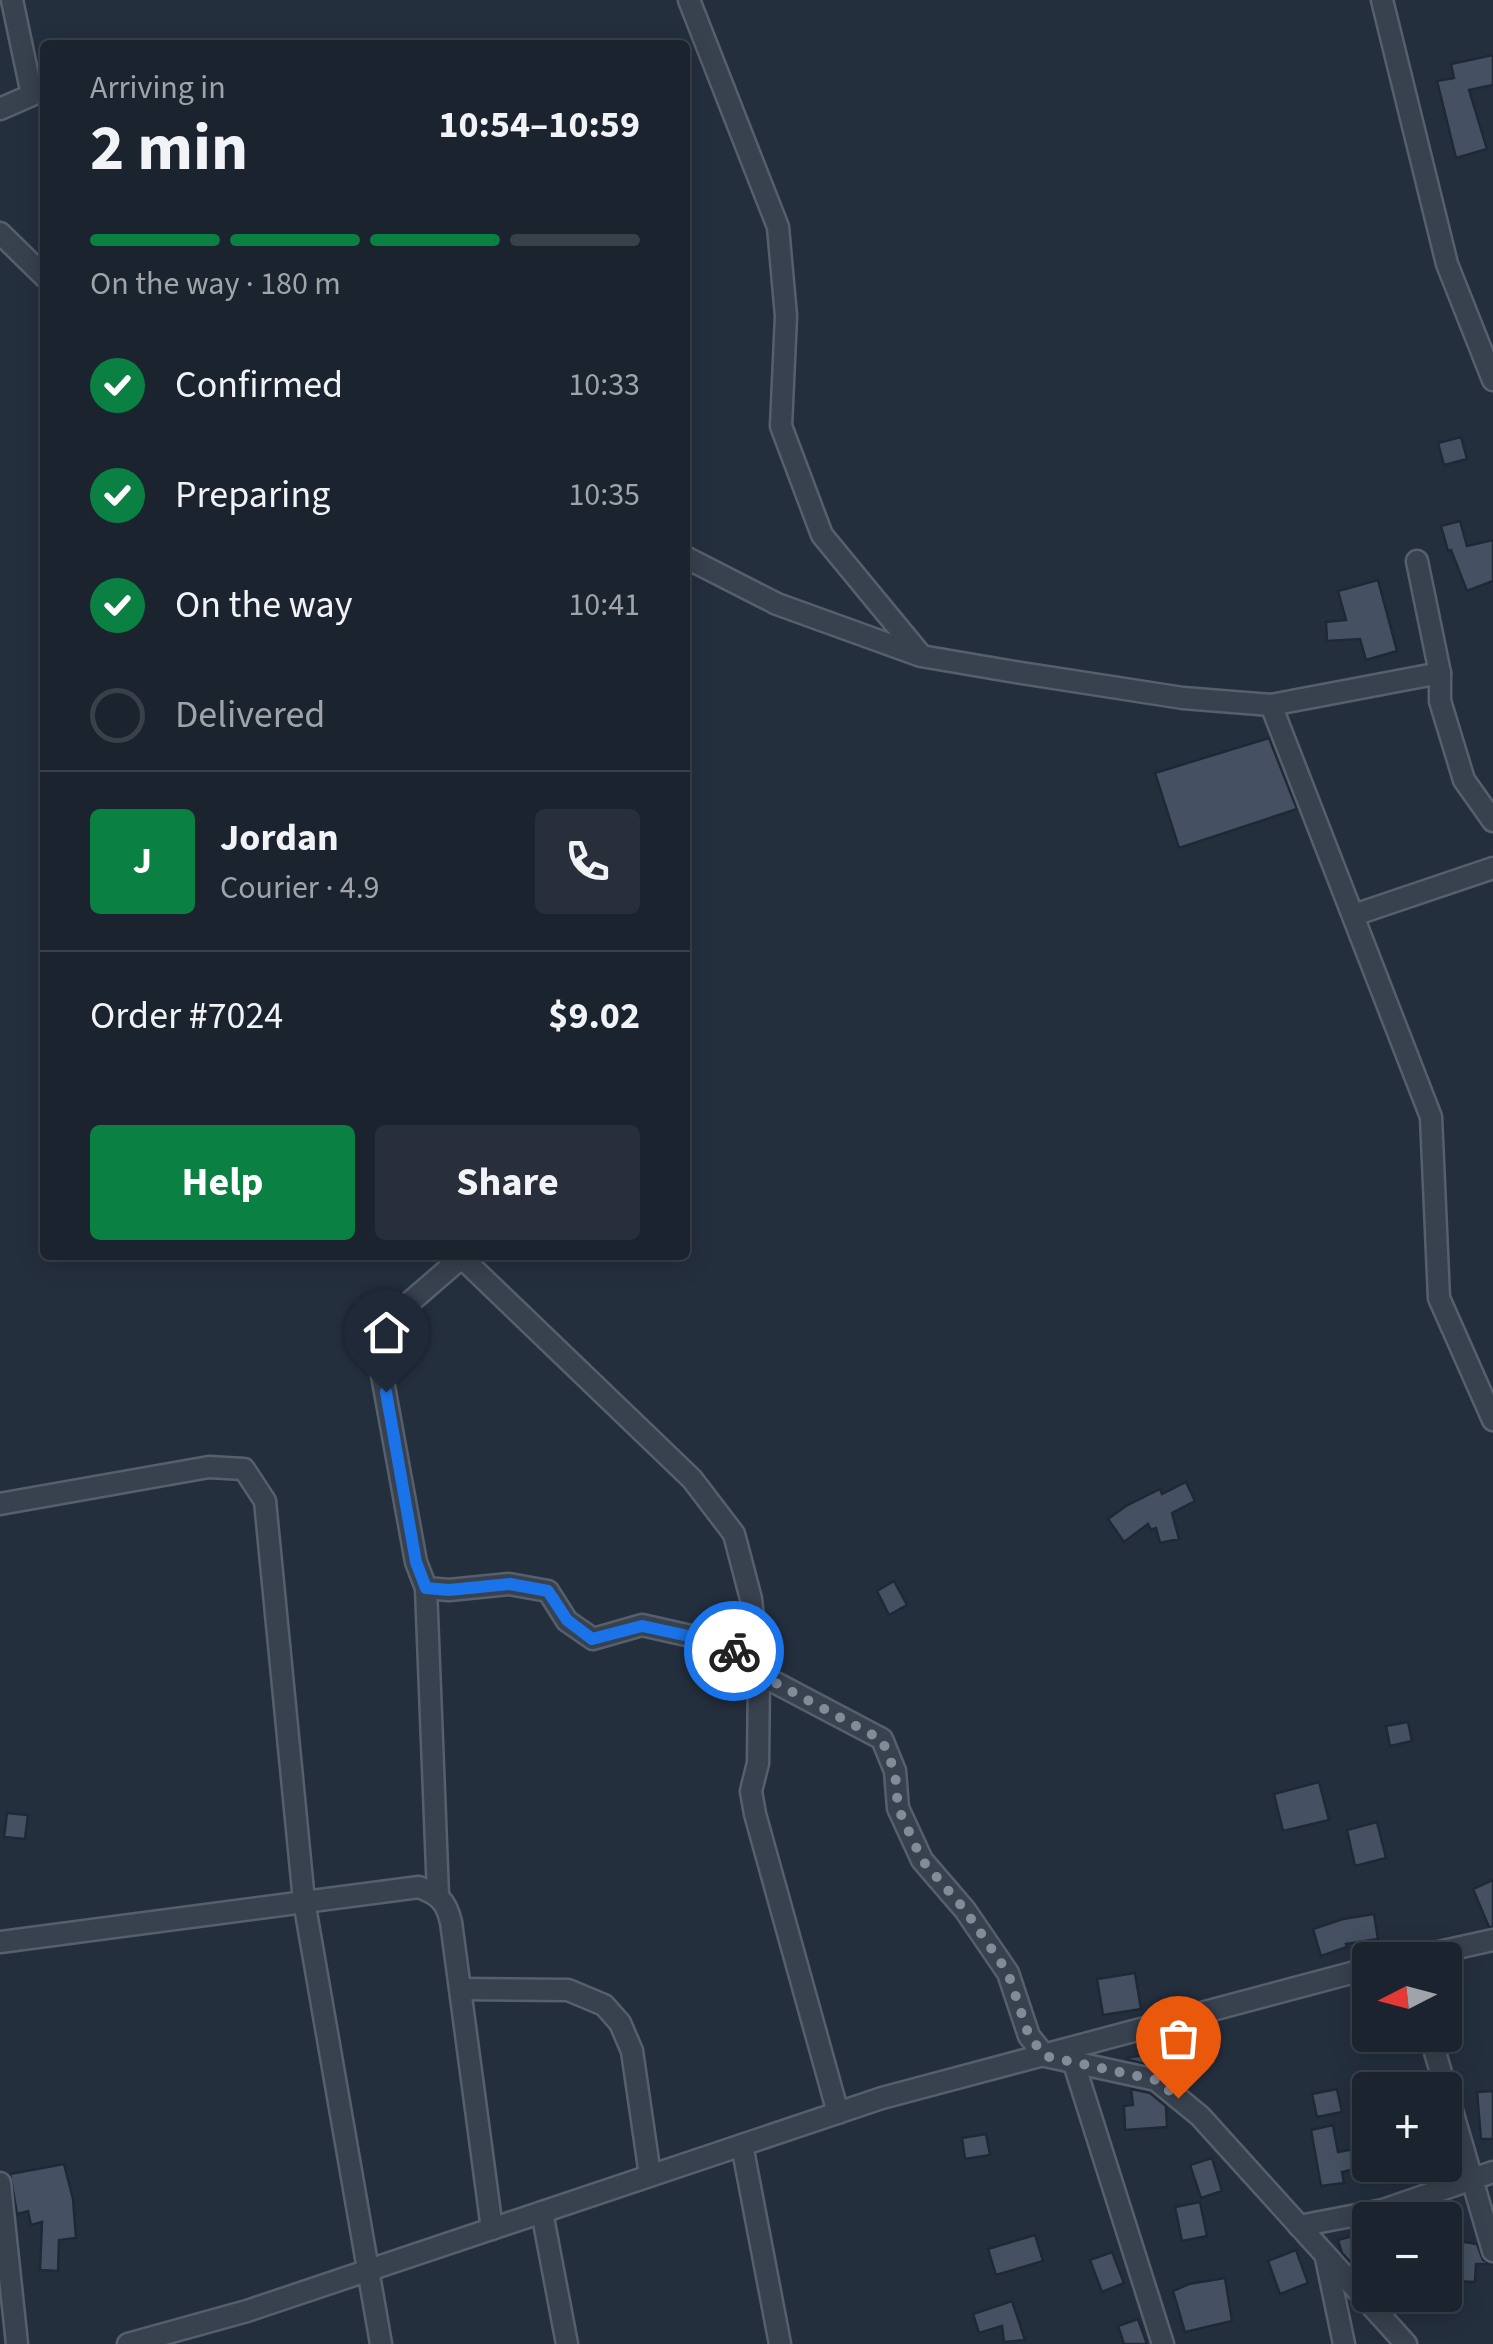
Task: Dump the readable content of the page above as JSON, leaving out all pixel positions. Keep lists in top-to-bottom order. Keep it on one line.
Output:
{"north":"left","page":{"heading":["2 min","Arriving in","10:54–10:59"],"panel":["Jordan","Courier · 4.9","Order #7024","$9.02"],"bar":"On the way · 180 m","list":[["Confirmed","10:33"],["Preparing","10:35"],["On the way","10:41"],"Delivered"],"round":"J","buttons":["Help","Share"],"map_buttons":["+","−"]}}
